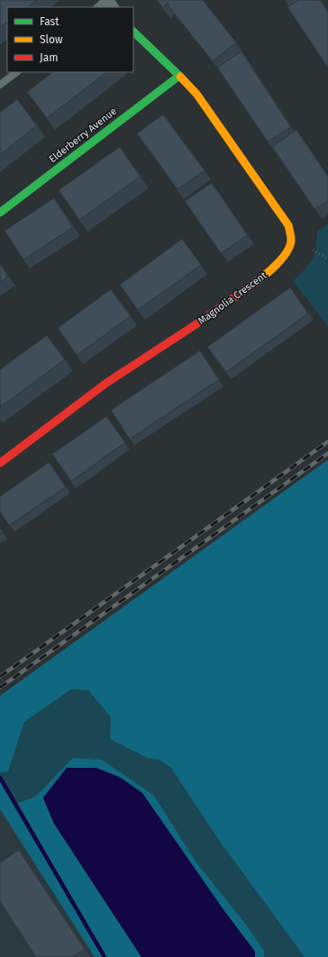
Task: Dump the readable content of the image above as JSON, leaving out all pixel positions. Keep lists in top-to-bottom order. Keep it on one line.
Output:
{"streets":{"street":["Elderberry Avenue","Magnolia Crescent"]},"crossings":[["Elderberry Avenue","Magnolia Crescent"]],"legend":["Fast","Slow","Jam"]}
